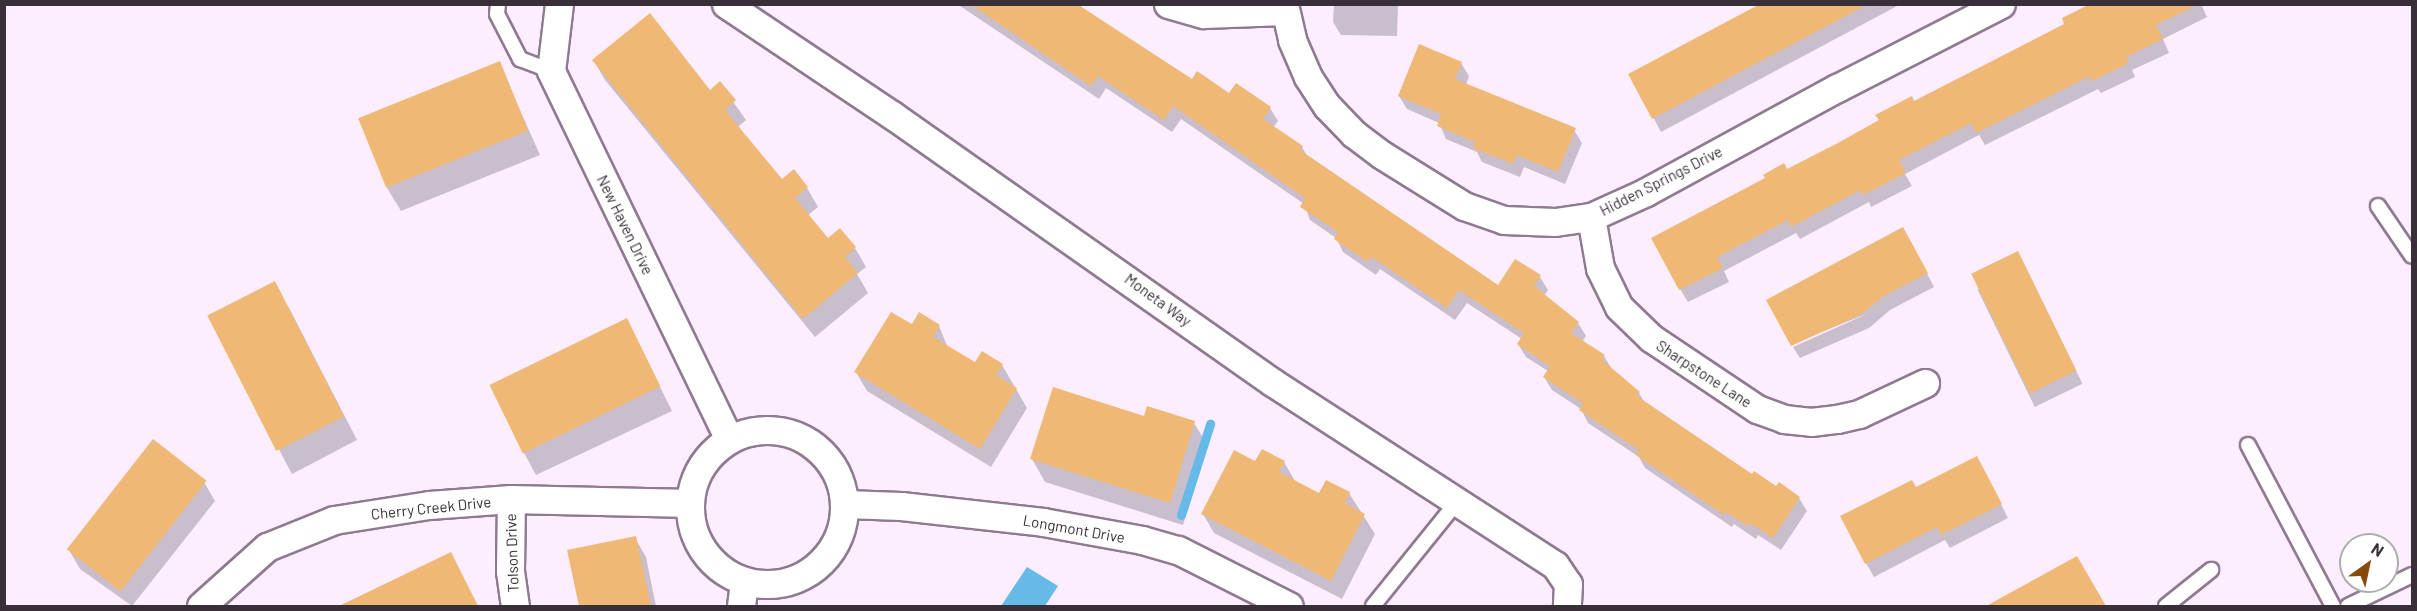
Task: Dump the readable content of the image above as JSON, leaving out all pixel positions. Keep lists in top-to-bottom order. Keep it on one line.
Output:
{"streets":{"street":["Hidden Springs Drive","New Haven Drive","Moneta Way","Sharpstone Lane","Cherry Creek Drive","Longmont Drive","Tolson Drive"]},"crossings":[["Hidden Springs Drive","Sharpstone Lane"],["New Haven Drive","Cherry Creek Drive"],["New Haven Drive","Longmont Drive"],["Cherry Creek Drive","Longmont Drive"],["Cherry Creek Drive","Tolson Drive"]],"north":"top right"}
